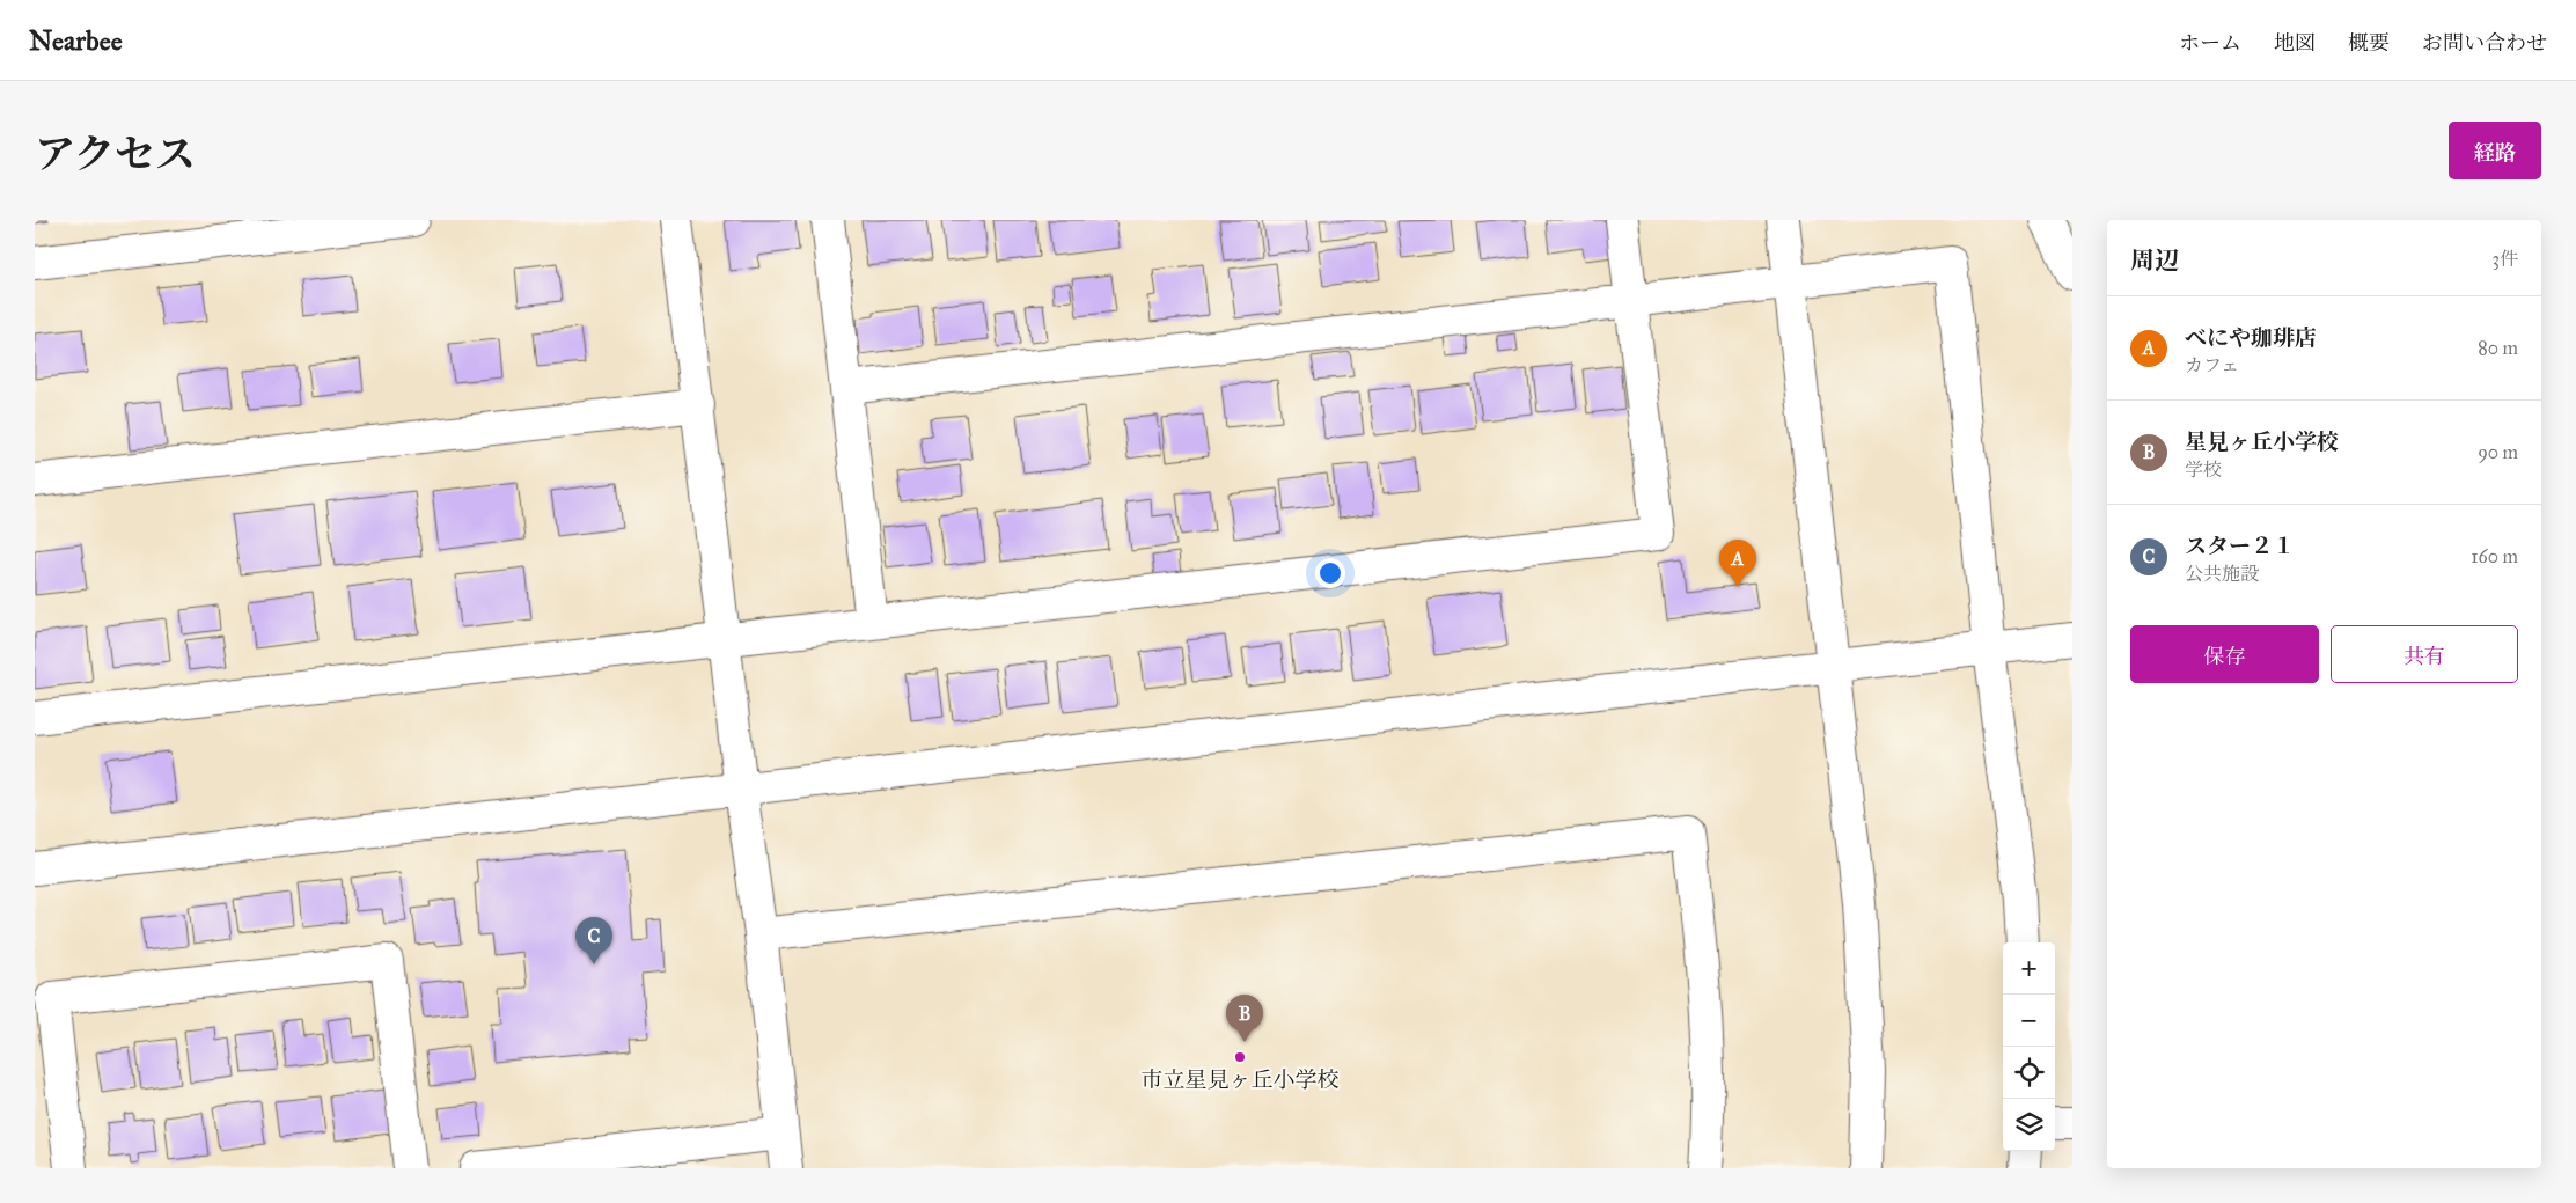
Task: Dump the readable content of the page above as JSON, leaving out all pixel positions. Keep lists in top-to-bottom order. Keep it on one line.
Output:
{"places":["市立星見ヶ丘小学校"],"page":{"header":"Nearbee","nav":["ホーム","地図","概要","お問い合わせ"],"title":"アクセス","buttons":["経路",["保存","共有"]],"heading":["周辺","3件"],"list":[{"mark":"A","name":"べにや珈琲店","note":"カフェ","value":"80 m"},{"mark":"B","name":"星見ヶ丘小学校","note":"学校","value":"90 m"},{"mark":"C","name":"スター２１","note":"公共施設","value":"160 m"}],"pins":["A","C","B"],"map_buttons":["+","−"]}}
